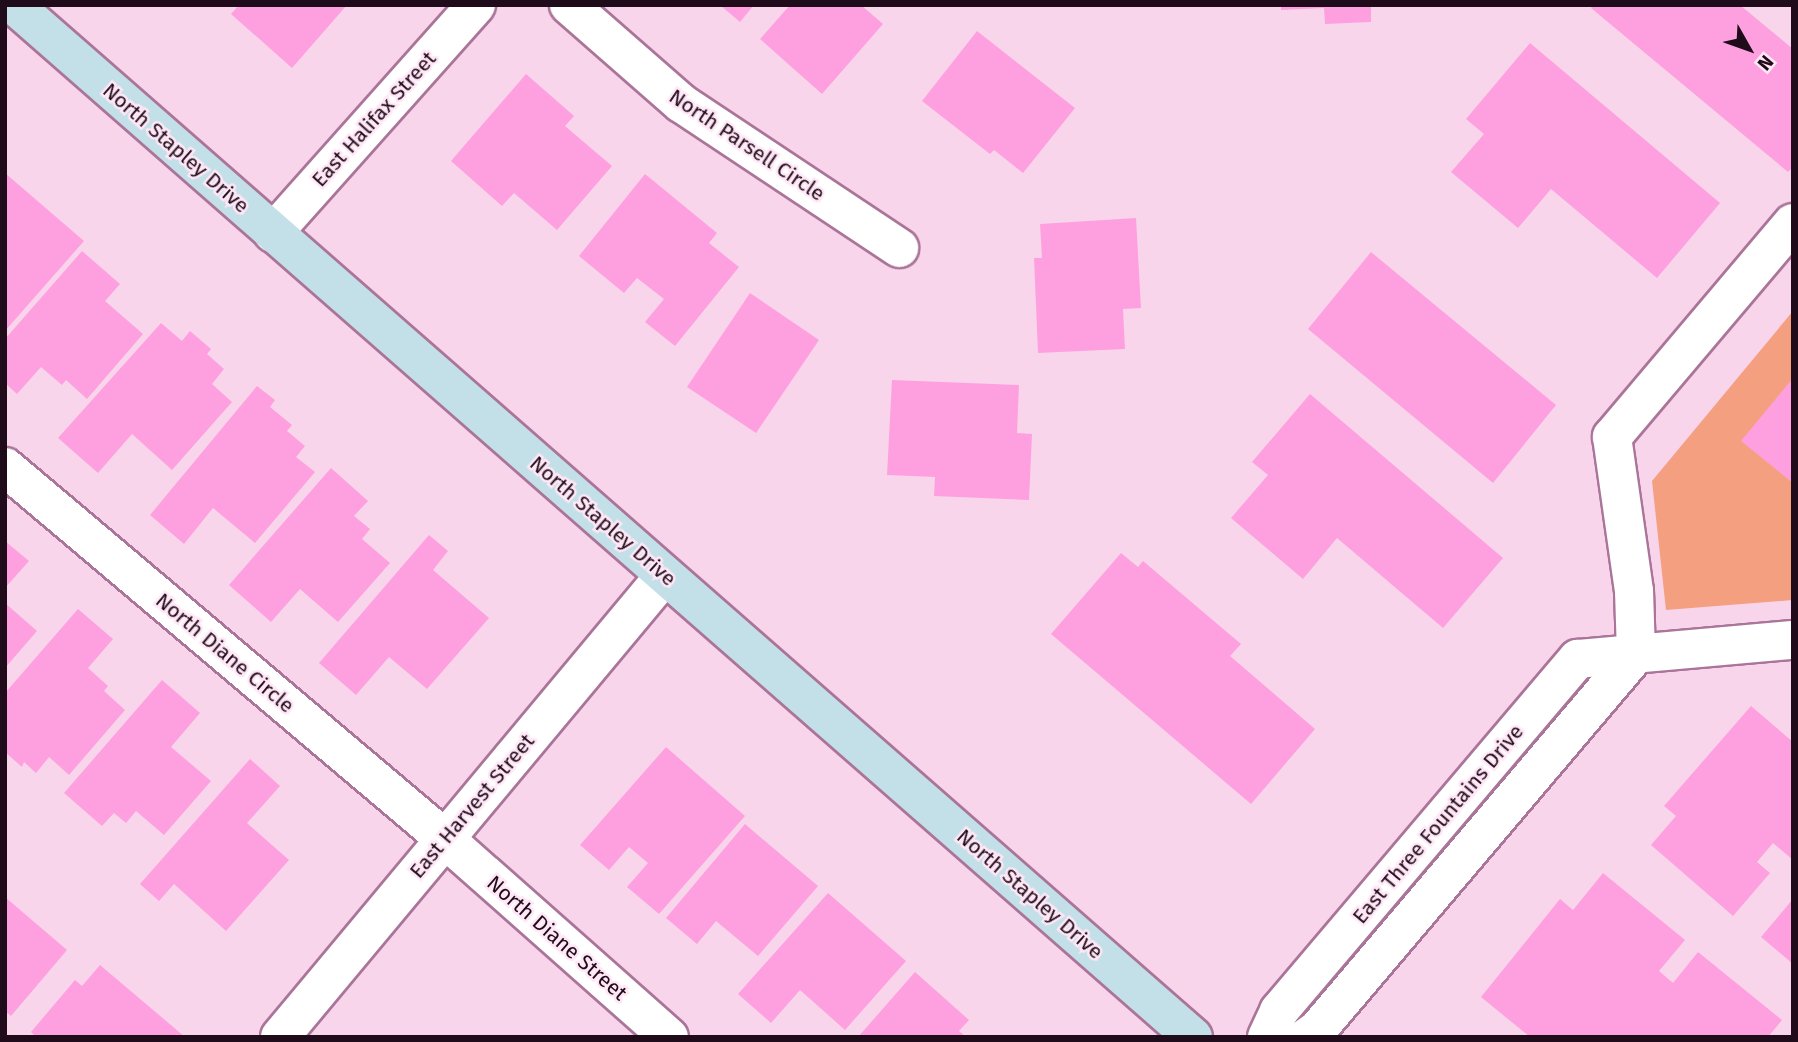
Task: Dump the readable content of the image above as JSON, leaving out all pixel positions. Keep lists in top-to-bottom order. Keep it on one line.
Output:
{"streets":{"main road":["North Stapley Drive"],"street":["East Halifax Street","North Parsell Circle","North Diane Circle","East Harvest Street","East Three Fountains Drive","North Diane Street"]},"crossings":[["East Halifax Street","North Stapley Drive"],["North Stapley Drive","East Harvest Street"],["North Diane Circle","East Harvest Street"],["North Diane Circle","North Diane Street"],["East Harvest Street","North Diane Street"]],"north":"bottom right"}
